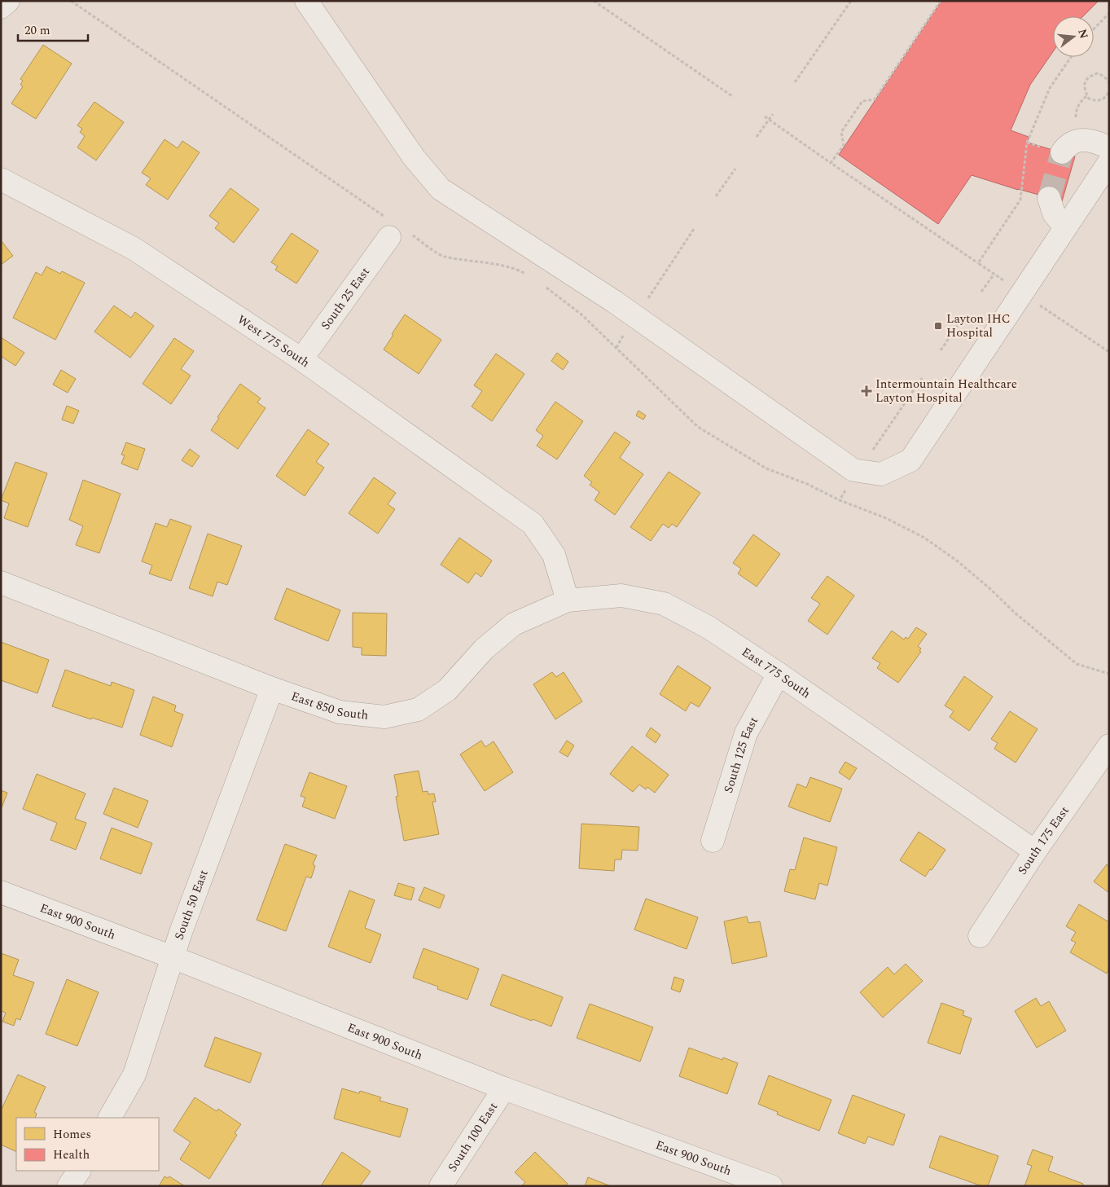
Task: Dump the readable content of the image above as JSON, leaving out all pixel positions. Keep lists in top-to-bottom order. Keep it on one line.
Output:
{"streets":{"street":["South 25 East","West 775 South","East 775 South","East 850 South","South 125 East","South 175 East","South 50 East","East 900 South","South 100 East"]},"crossings":[["South 25 East","West 775 South"],["West 775 South","East 775 South"],["West 775 South","East 850 South"],["East 775 South","East 850 South"],["East 775 South","South 125 East"],["East 775 South","South 175 East"],["East 850 South","South 50 East"],["South 50 East","East 900 South"],["East 900 South","South 100 East"]],"places":{"transit":["Layton IHC Hospital"],"health":["Intermountain Healthcare Layton Hospital"]},"legend":["Homes","Health"],"scale_bar":"20 m","north":"right"}
